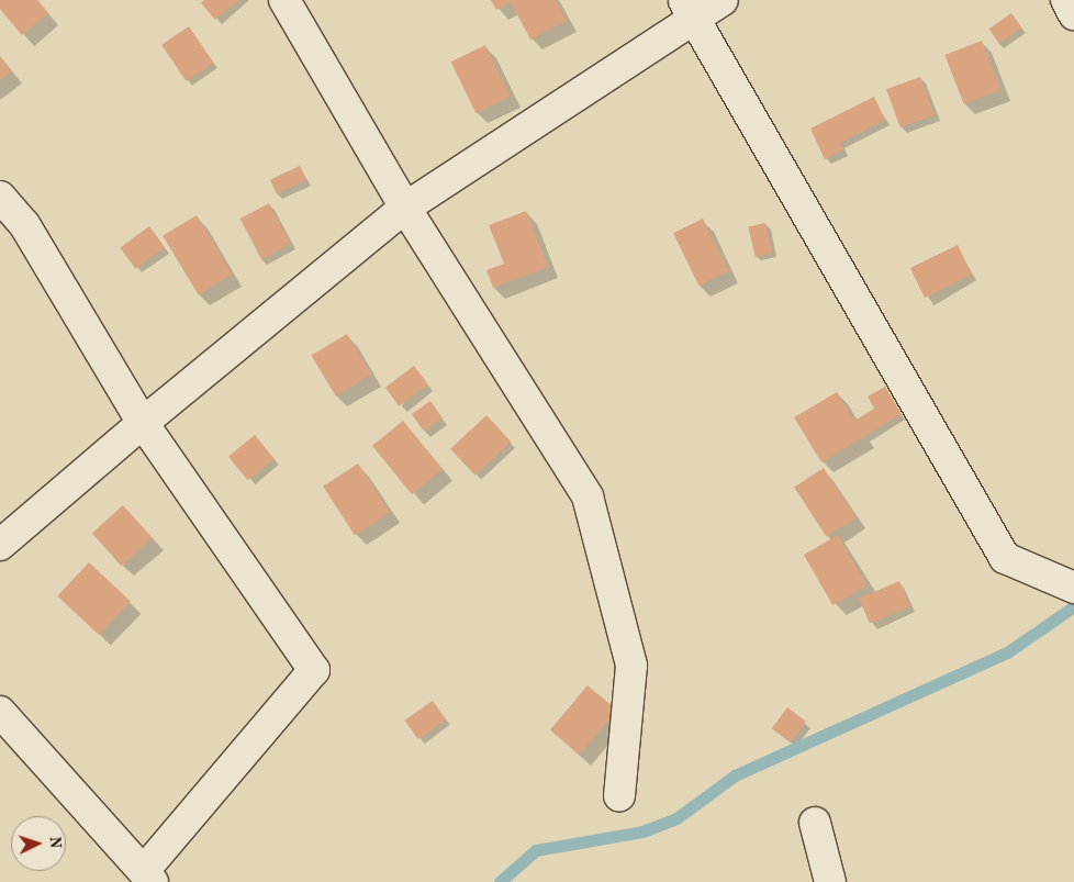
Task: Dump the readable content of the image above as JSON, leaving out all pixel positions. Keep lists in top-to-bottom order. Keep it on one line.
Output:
{"north":"right"}
